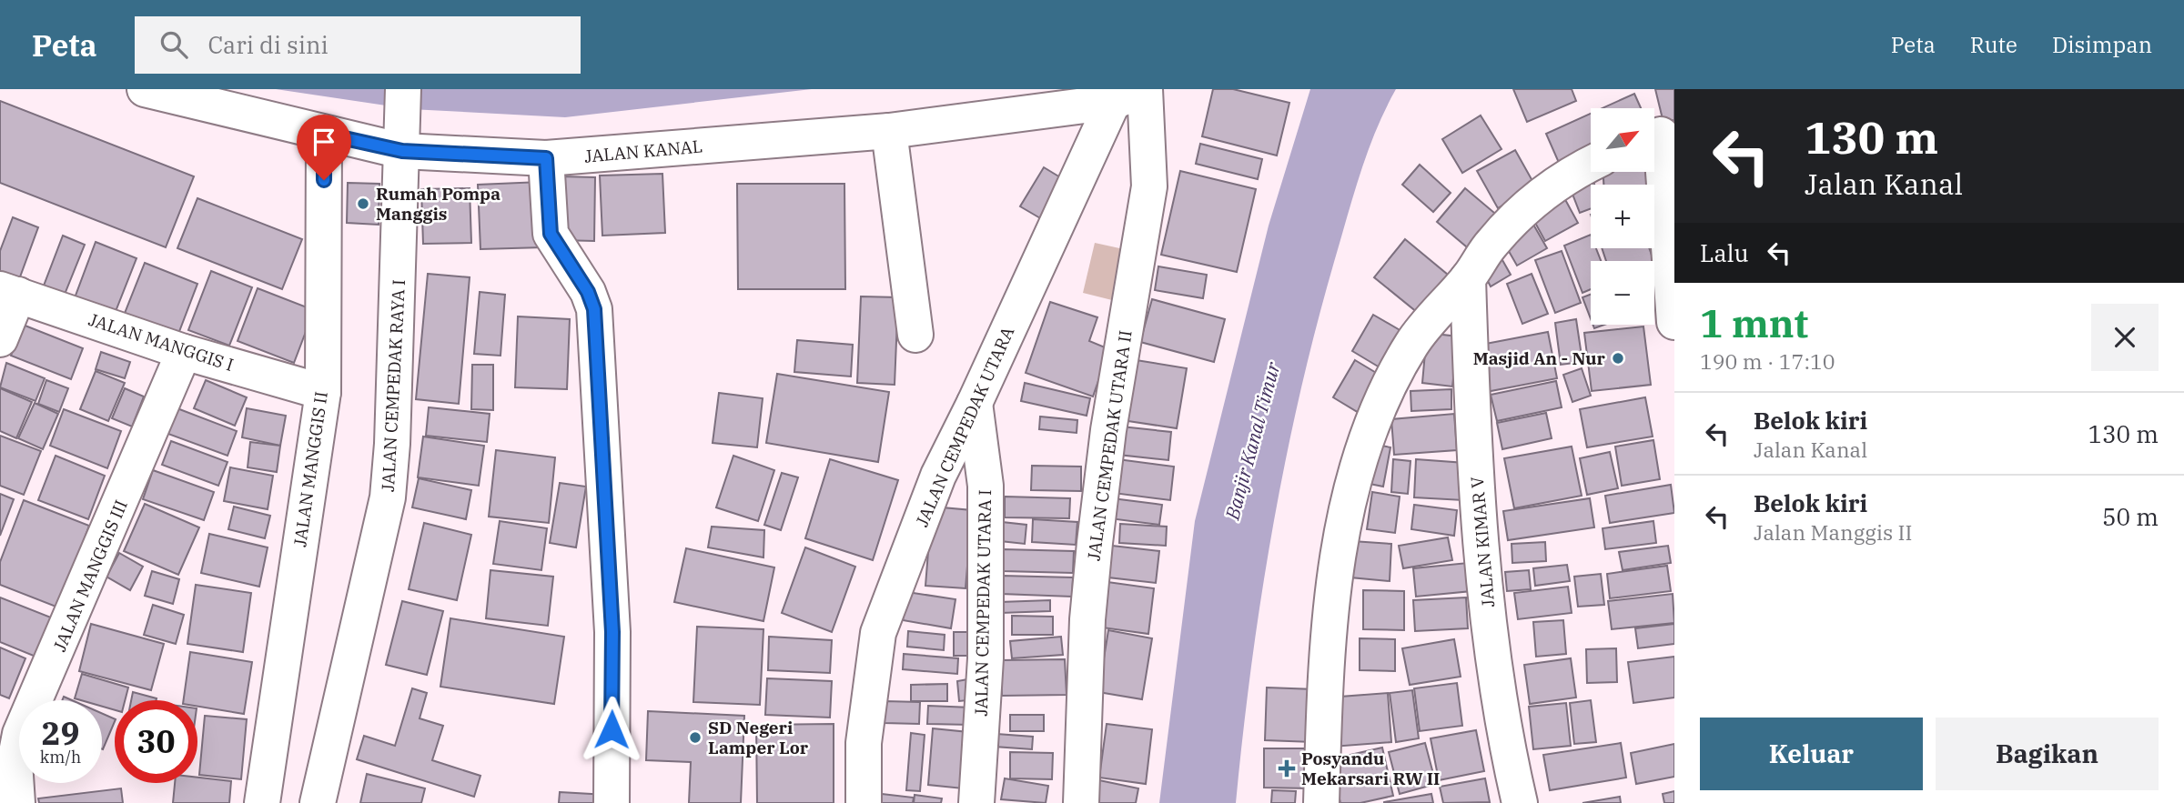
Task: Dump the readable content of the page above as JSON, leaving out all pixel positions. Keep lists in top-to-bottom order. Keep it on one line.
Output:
{"streets":{"street":["JALAN KANAL","JALAN MANGGIS I","JALAN CEMPEDAK RAYA I","JALAN CEMPEDAK UTARA","JALAN CEMPEDAK UTARA II","JALAN MANGGIS II","JALAN KIMAR V","JALAN MANGGIS III","JALAN CEMPEDAK UTARA I"]},"crossings":[["JALAN KANAL","JALAN CEMPEDAK RAYA I"],["JALAN KANAL","JALAN CEMPEDAK UTARA"],["JALAN KANAL","JALAN CEMPEDAK UTARA II"],["JALAN KANAL","JALAN MANGGIS II"],["JALAN MANGGIS I","JALAN MANGGIS II"],["JALAN MANGGIS I","JALAN MANGGIS III"],["JALAN CEMPEDAK UTARA","JALAN CEMPEDAK UTARA II"],["JALAN CEMPEDAK UTARA","JALAN CEMPEDAK UTARA I"]],"water":["Banjir Kanal Timur"],"places":{"other":["Rumah Pompa Manggis","Masjid An - Nur","SD Negeri Lamper Lor"],"health":["Posyandu Mekarsari RW II"]},"north":"top right","page":{"header":"Peta","search":"Cari di sini","nav":["Peta","Rute","Disimpan"],"turn":["130 m","Jalan Kanal"],"map_buttons":["+","−"],"then":"Lalu","heading":["1 mnt","190 m · 17:10"],"list":[{"name":"Belok kiri","note":"Jalan Kanal","value":"130 m"},{"name":"Belok kiri","note":"Jalan Manggis II","value":"50 m"}],"speed":"29 km/h","limit":"30","buttons":["Keluar","Bagikan"]}}
